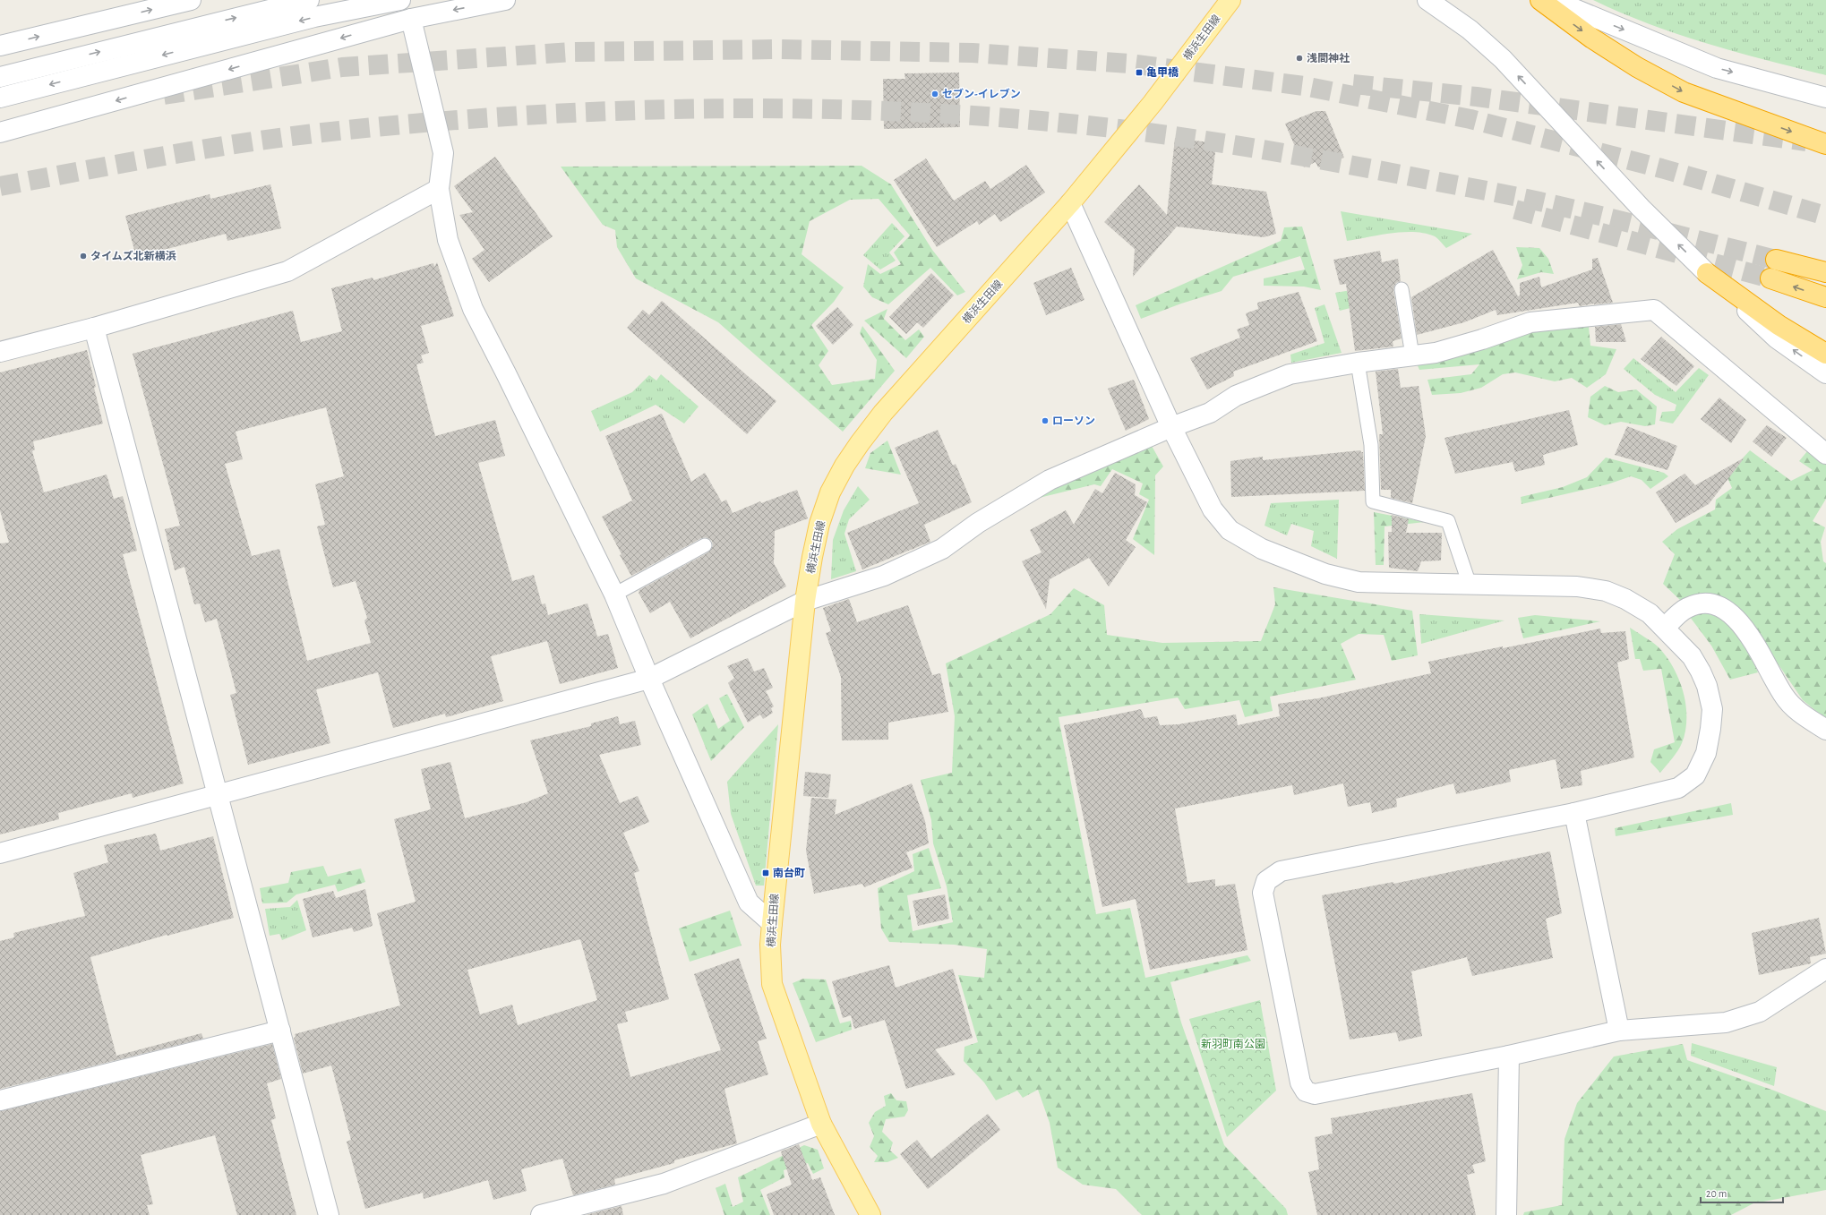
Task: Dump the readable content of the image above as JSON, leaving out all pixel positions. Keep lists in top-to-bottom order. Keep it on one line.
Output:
{"streets":{"main road":["横浜生田線"]},"parks":["新羽町南公園"],"places":{"other":["浅間神社","セブン-イレブン","タイムズ北新横浜","ローソン"],"transit":["亀甲橋","南台町"]},"scale_bar":"20 m"}
